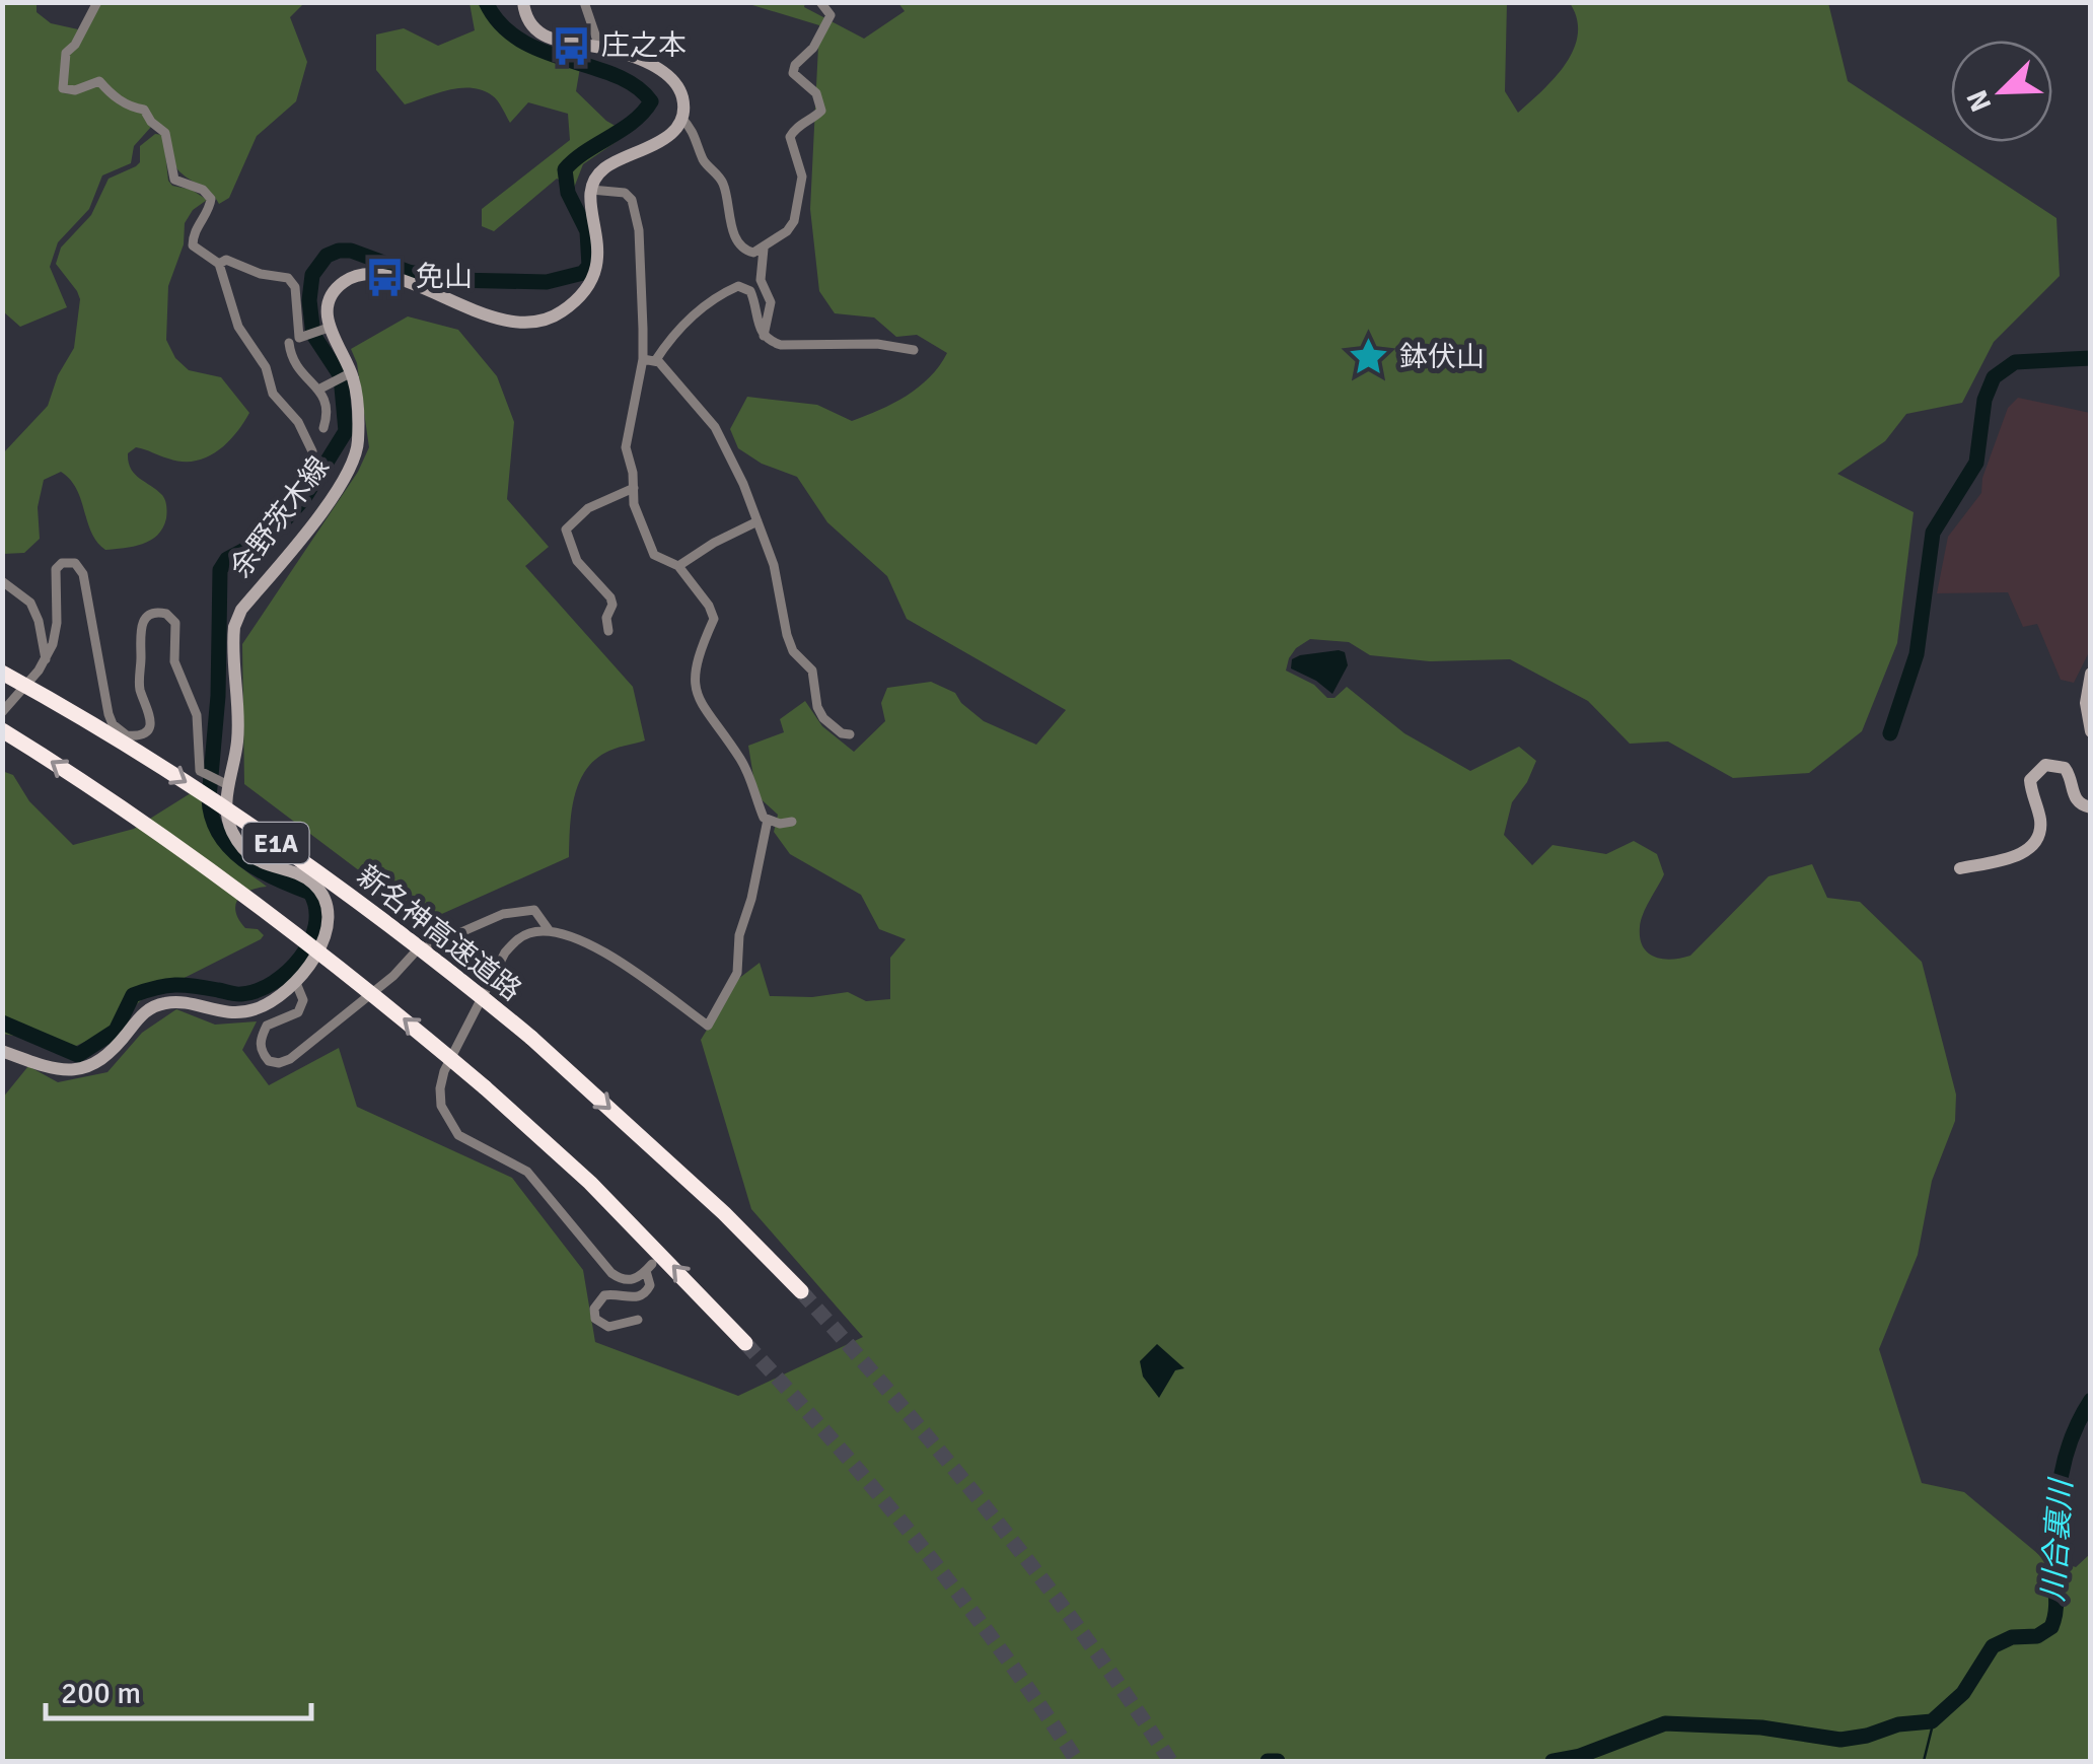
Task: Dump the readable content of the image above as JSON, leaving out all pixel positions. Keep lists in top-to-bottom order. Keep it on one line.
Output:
{"streets":{"highway":["E1A","新名神高速道路"],"main road":["余野茨木線"]},"water":["川合裏川"],"places":{"bus stop":["庄之本","免山"],"place":["鉢伏山"]},"scale_bar":"200 m","north":"bottom left"}
